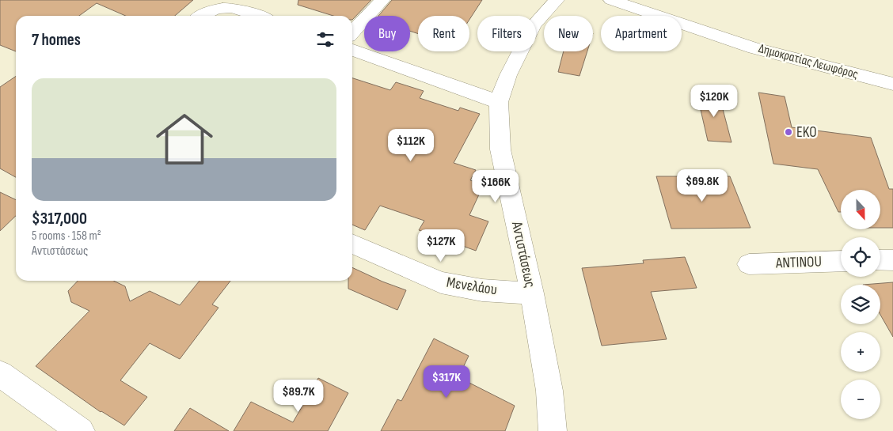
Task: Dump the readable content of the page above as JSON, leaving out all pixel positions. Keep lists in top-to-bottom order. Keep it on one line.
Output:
{"streets":{"street":["Δημοκρατίας Λεωφόρος","Αντιστάσεως","ANTINOU","Μενελάου"]},"crossings":[["Αντιστάσεως","Μενελάου"]],"places":["EKO"],"north":"bottom","page":{"chip":["Buy","Rent","Filters","New","Apartment"],"heading":"7 homes","list":[{"name":"$317,000","note":"5 rooms · 158 m² · Αντιστάσεως"}],"price":["$120K","$112K","$69.8K","$166K","$127K","$317K","$89.7K"],"map_buttons":["+","−"]}}
